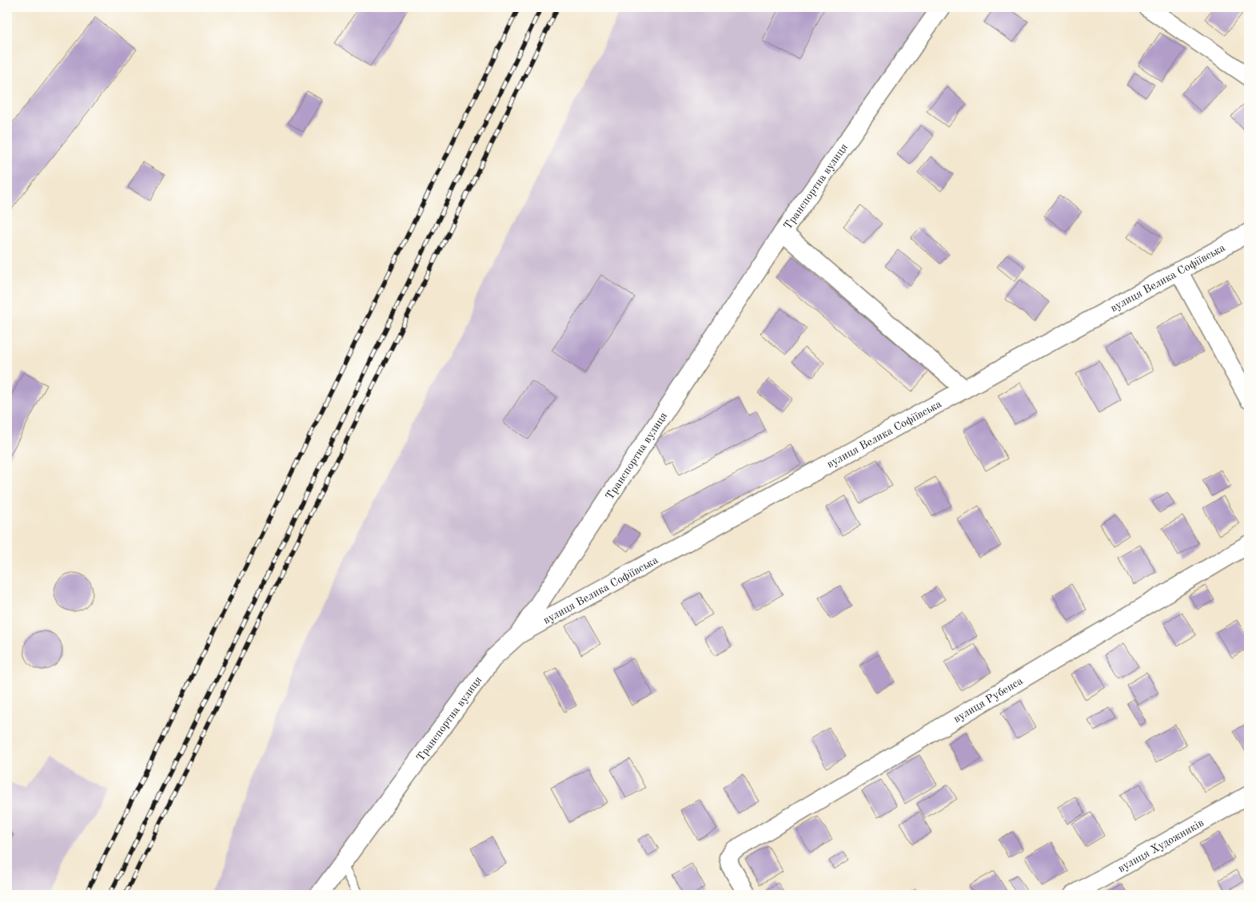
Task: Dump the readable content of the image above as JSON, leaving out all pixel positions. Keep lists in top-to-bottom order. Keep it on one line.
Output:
{"streets":{"street":["Транспортна вулиця","вулиця Велика Софіївська","вулиця Рубенса","вулиця Художників"]},"crossings":[["Транспортна вулиця","вулиця Велика Софіївська"]]}
